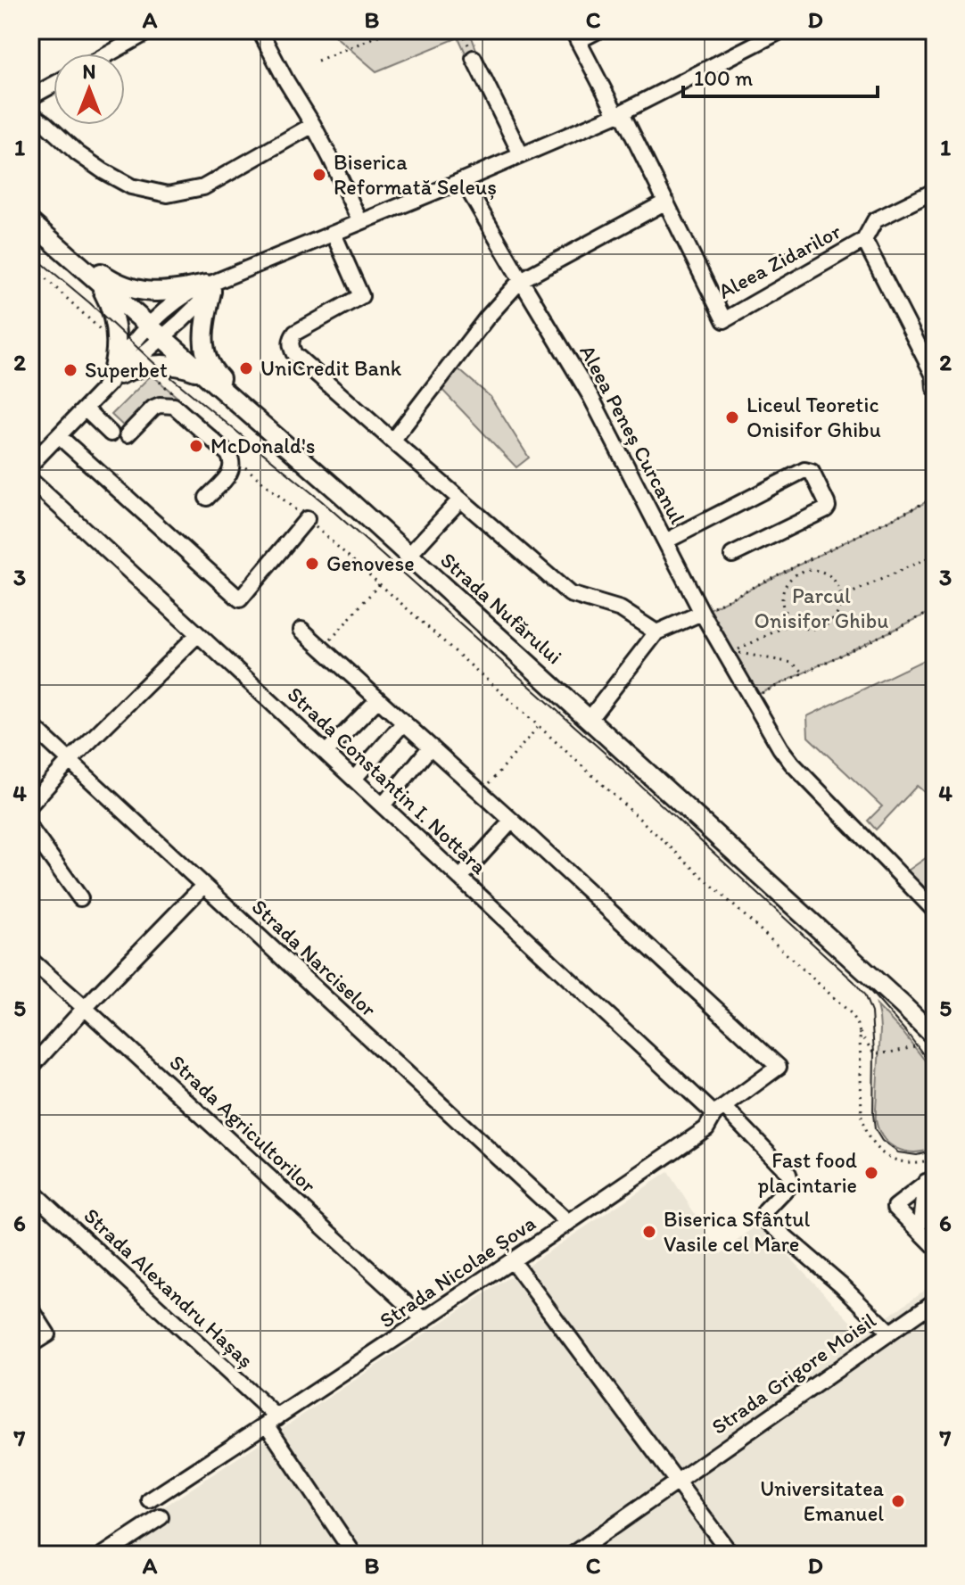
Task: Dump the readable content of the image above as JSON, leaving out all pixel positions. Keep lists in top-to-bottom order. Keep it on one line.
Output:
{"streets":{"main road":["Strada Nufărului"],"street":["Aleea Zidarilor","Aleea Peneș Curcanul","Strada Constantin I. Nottara","Strada Narciselor","Strada Agricultorilor","Strada Nicolae Șova","Strada Alexandru Hașaș","Strada Grigore Moisil"]},"crossings":[["Strada Constantin I. Nottara","Strada Nicolae Șova"],["Strada Constantin I. Nottara","Strada Grigore Moisil"],["Strada Narciselor","Strada Nicolae Șova"],["Strada Agricultorilor","Strada Nicolae Șova"],["Strada Nicolae Șova","Strada Alexandru Hașaș"]],"parks":["Parcul Onisifor Ghibu"],"places":["Biserica Reformată Seleuș","UniCredit Bank","Superbet","Liceul Teoretic Onisifor Ghibu","McDonald's","Genovese","Fast food placintarie","Biserica Sfântul Vasile cel Mare","Universitatea Emanuel"],"scale_bar":"100 m","north":"top","grid":{"columns":["A","B","C","D"],"rows":["1","2","3","4","5","6","7"]}}
